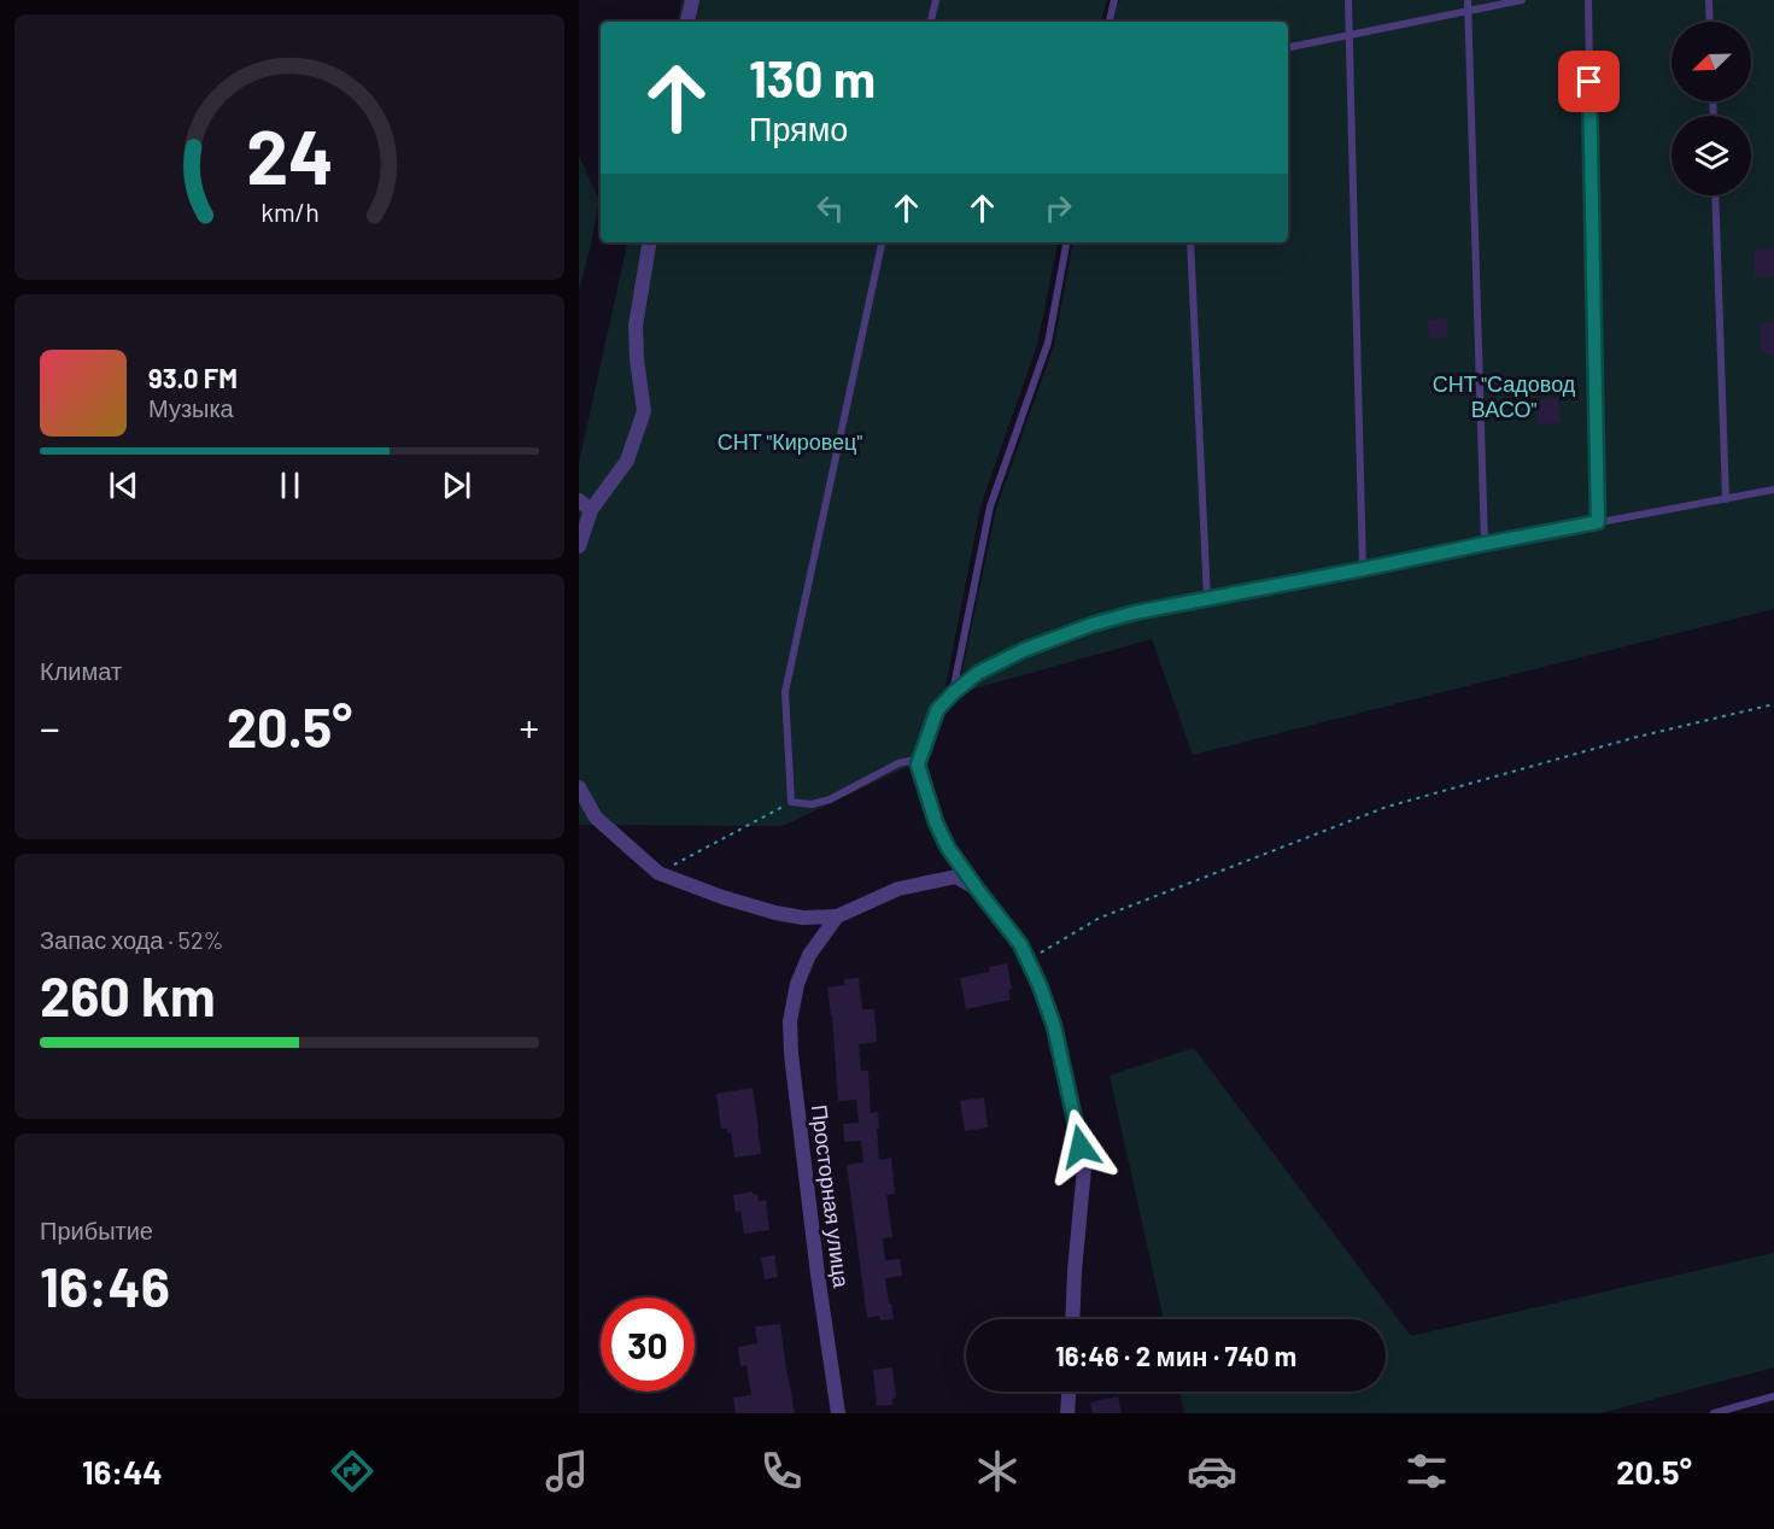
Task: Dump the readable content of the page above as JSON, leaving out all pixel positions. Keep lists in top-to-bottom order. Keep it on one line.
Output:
{"streets":{"street":["Просторная улица"]},"parks":["СНТ \"Садовод ВАСО\"","СНТ \"Кировец\""],"north":"bottom left","page":{"turn":["130 m","Прямо"],"song":["93.0 FM","Музыка"],"tile":["Климат",["Запас хода · 52%","260 km"],["Прибытие","16:46"]],"heat":["−","20.5°","+"],"limit":"30","trip":"16:46 · 2 мин · 740 m","tabs":["16:44","20.5°"],"gauge":["24","km/h"]}}
